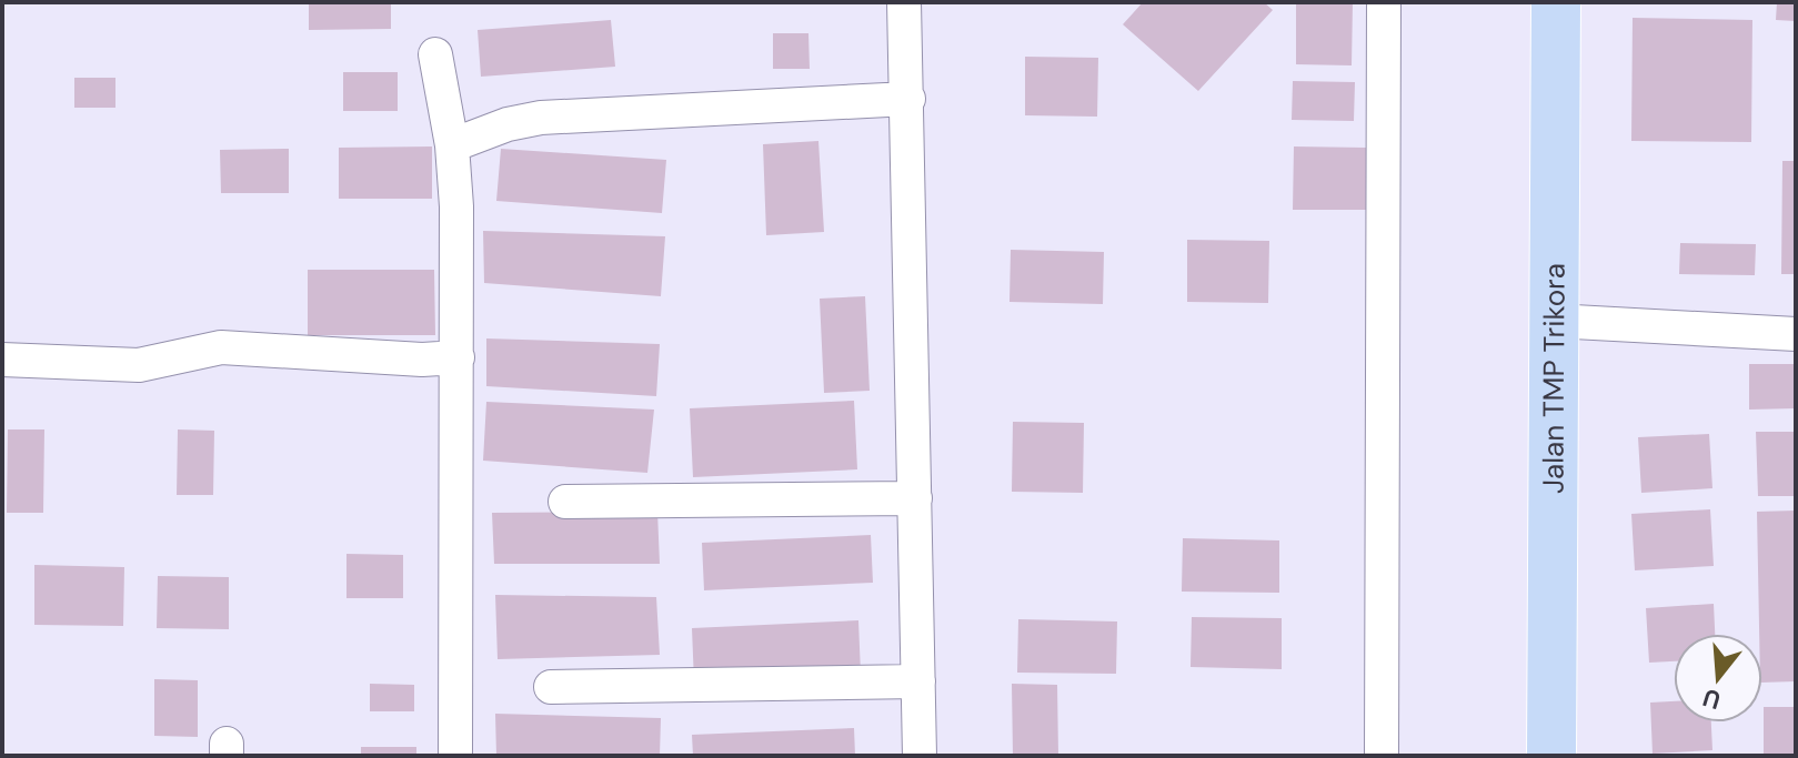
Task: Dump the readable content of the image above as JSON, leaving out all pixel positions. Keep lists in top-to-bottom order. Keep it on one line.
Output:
{"streets":{"highway":["Jalan TMP Trikora"]},"north":"bottom"}
